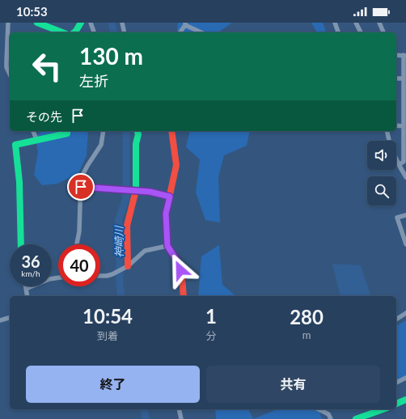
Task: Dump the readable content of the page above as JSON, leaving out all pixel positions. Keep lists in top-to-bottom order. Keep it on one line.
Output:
{"water":["神崎川"],"page":{"status":"10:53","turn":["130 m","左折"],"then":"その先","speed":"36 km/h","limit":"40","eta":["10:54","到着","1","分","280","m"],"buttons":["終了","共有"]}}
